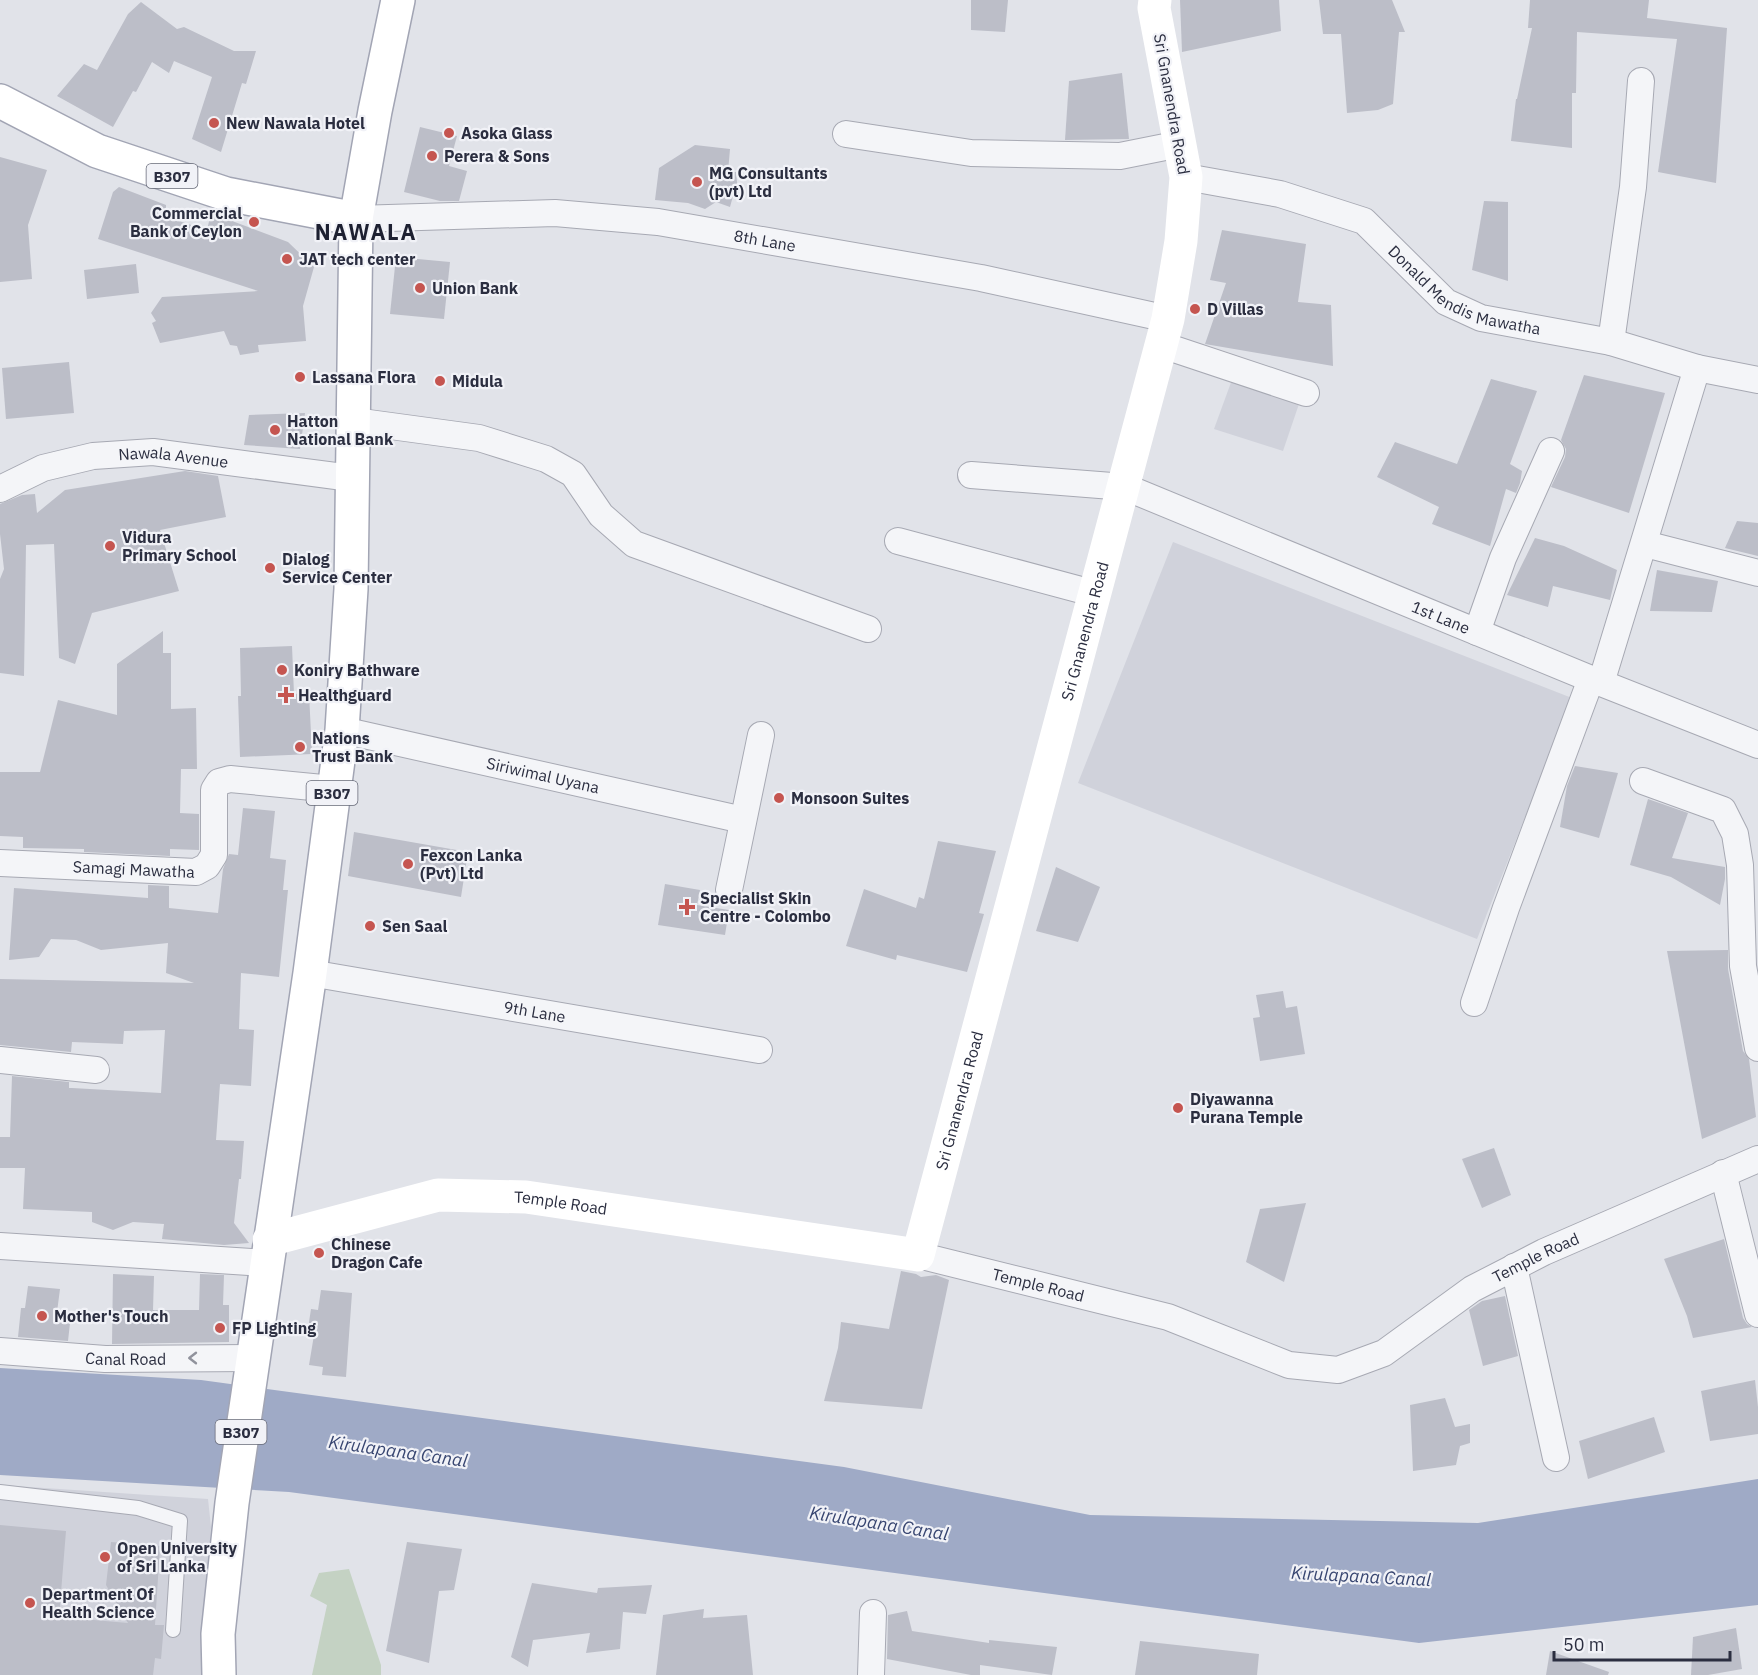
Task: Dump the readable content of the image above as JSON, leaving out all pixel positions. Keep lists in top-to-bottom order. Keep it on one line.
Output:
{"streets":{"main road":["Sri Gnanendra Road","B307","Temple Road"],"street":["8th Lane","Donald Mendis Mawatha","Nawala Avenue","1st Lane","Siriwimal Uyana","Samagi Mawatha","9th Lane","Canal Road"]},"crossings":[["Sri Gnanendra Road","8th Lane"],["Sri Gnanendra Road","Donald Mendis Mawatha"],["Sri Gnanendra Road","1st Lane"],["Sri Gnanendra Road","Temple Road"],["B307","8th Lane"],["B307","Nawala Avenue"],["B307","Siriwimal Uyana"],["B307","Samagi Mawatha"],["B307","9th Lane"],["B307","Temple Road"],["B307","Canal Road"]],"districts":["NAWALA"],"water":["Kirulapana Canal"],"places":{"other":["New Nawala Hotel","Asoka Glass","Perera & Sons","MG Consultants (pvt) Ltd","Commercial Bank of Ceylon","JAT tech center","Union Bank","D Villas","Lassana Flora","Midula","Hatton National Bank","Vidura Primary School","Dialog Service Center","Koniry Bathware","Nations Trust Bank","Monsoon Suites","Fexcon Lanka (Pvt) Ltd","Sen Saal","Diyawanna Purana Temple","Chinese Dragon Cafe","Mother's Touch","FP Lighting","Open University of Sri Lanka","Department Of Health Science"],"health":["Healthguard","Specialist Skin Centre - Colombo"]},"scale_bar":"50 m"}
